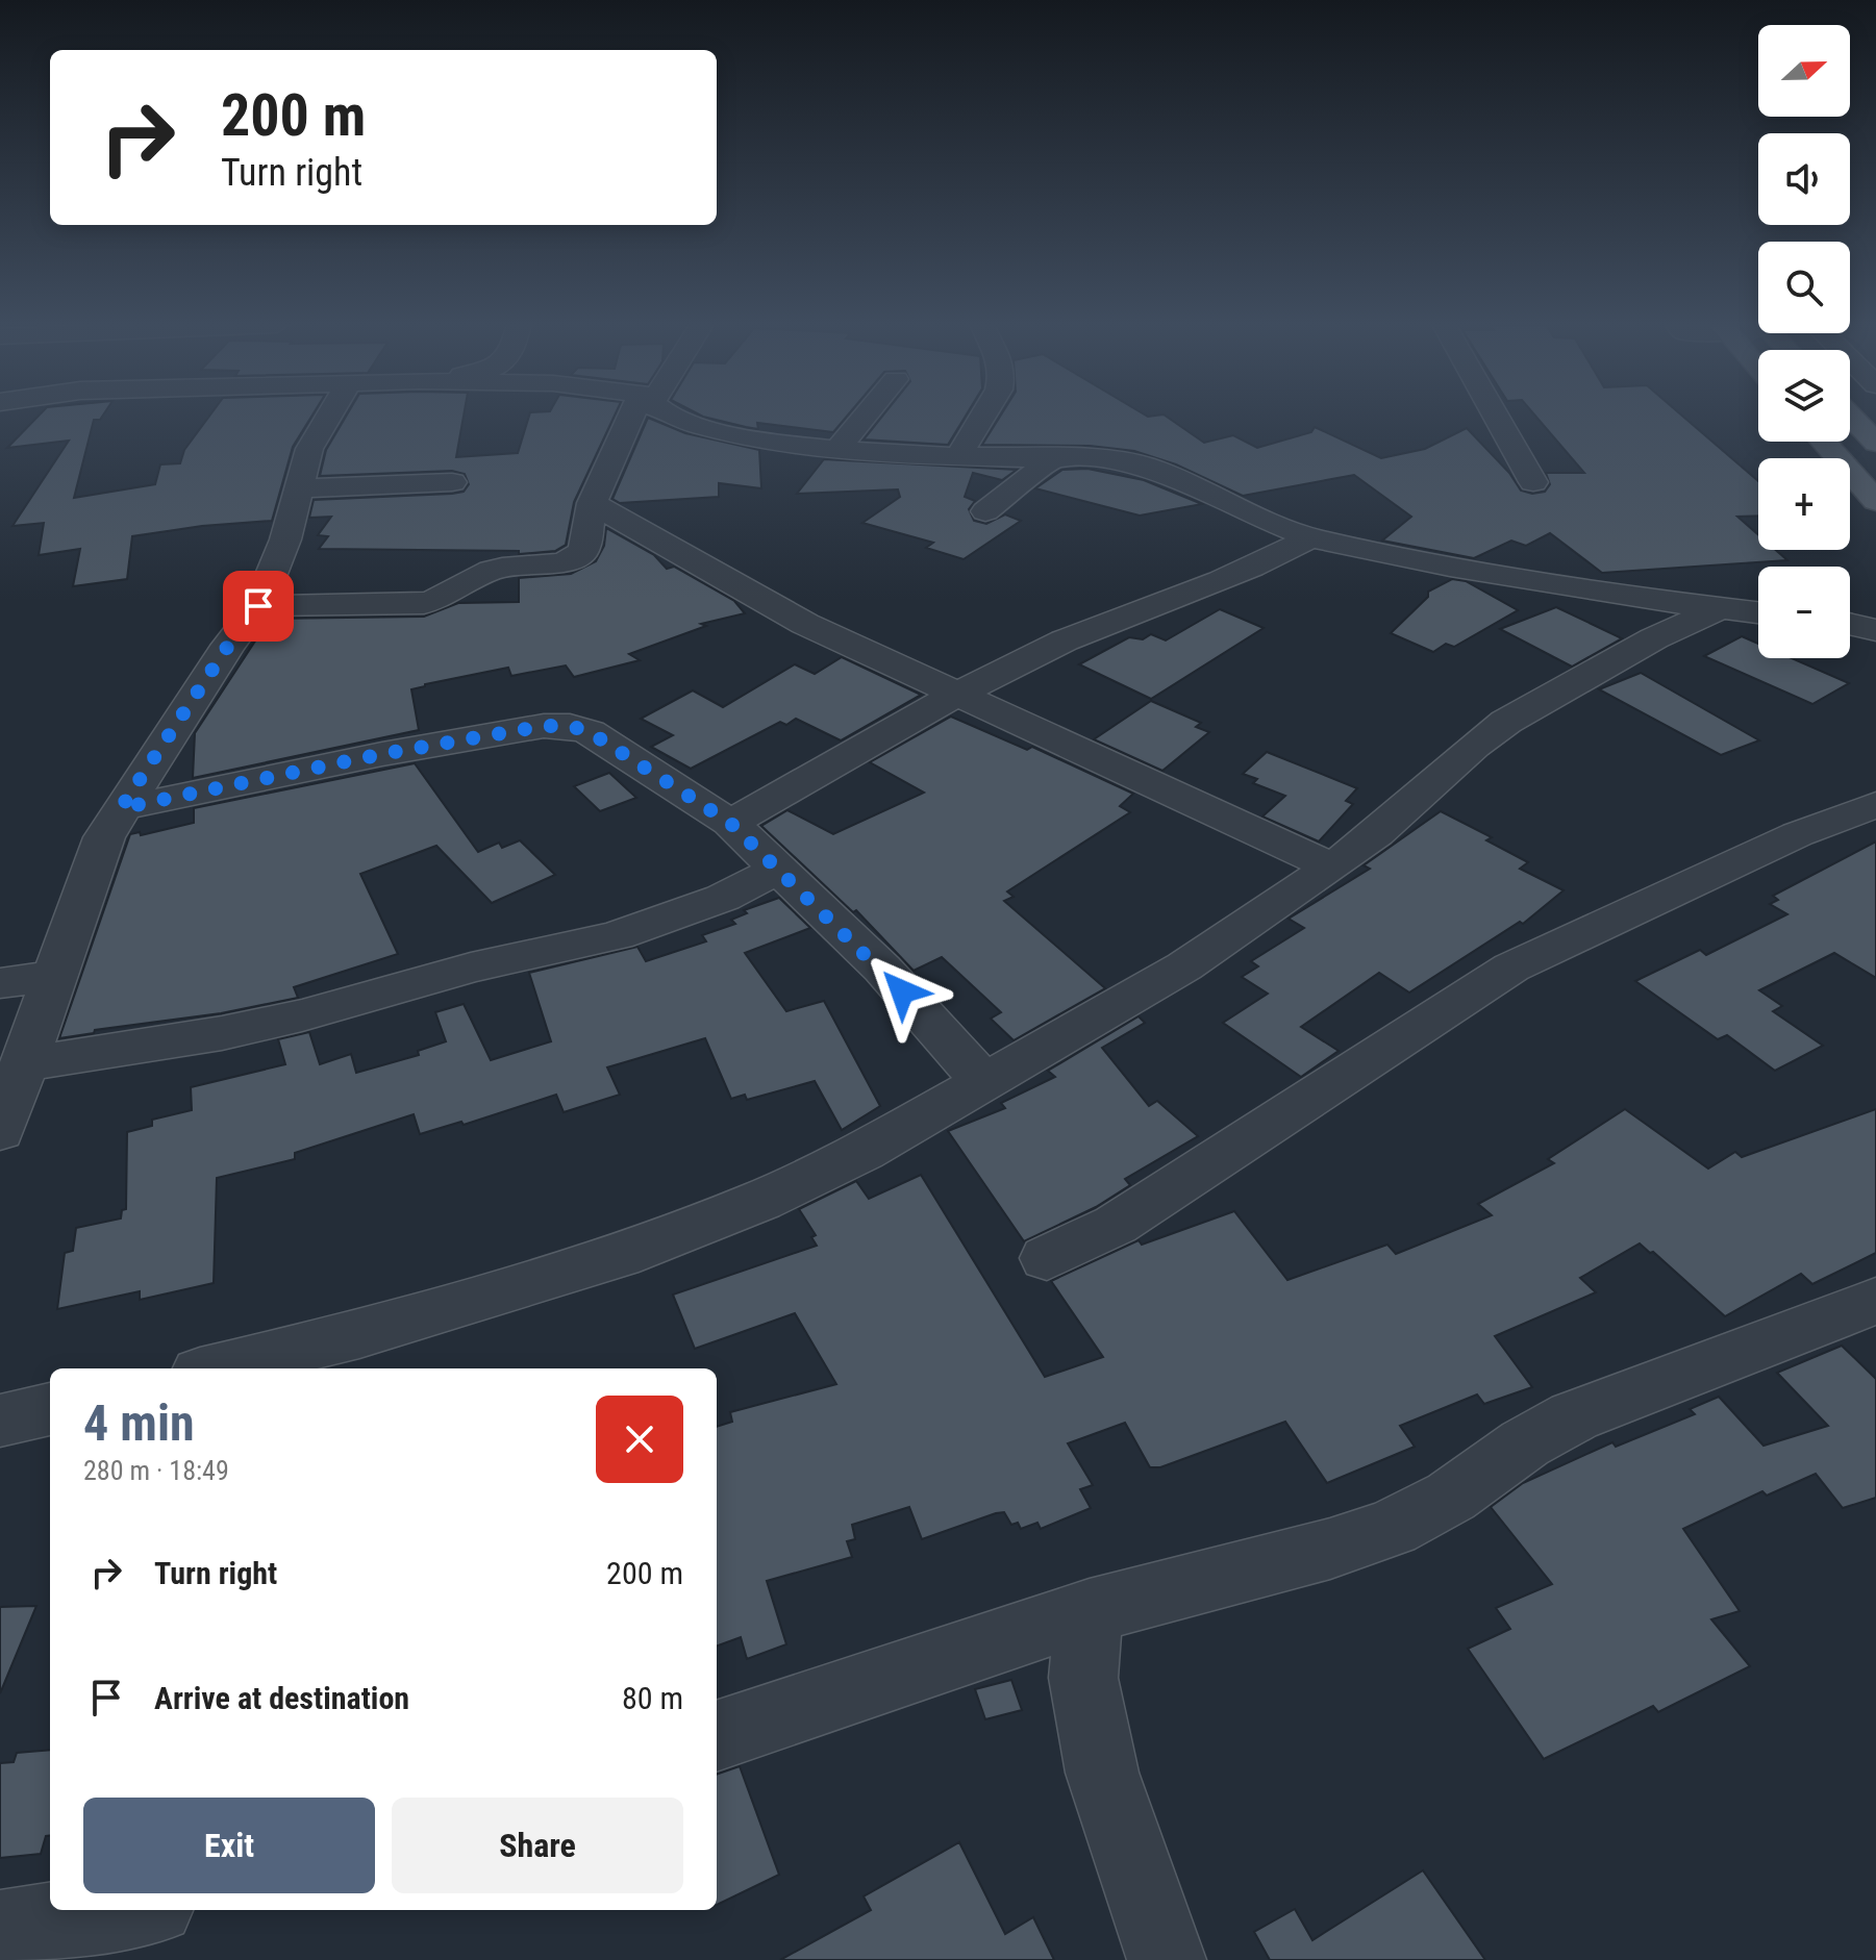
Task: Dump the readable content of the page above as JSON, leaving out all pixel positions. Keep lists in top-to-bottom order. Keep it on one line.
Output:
{"north":"right","page":{"map_buttons":["+","−"],"turn":["200 m","Turn right"],"heading":["4 min","280 m · 18:49"],"list":[{"name":"Turn right","value":"200 m"},{"name":"Arrive at destination","value":"80 m"}],"buttons":["Exit","Share"]}}
